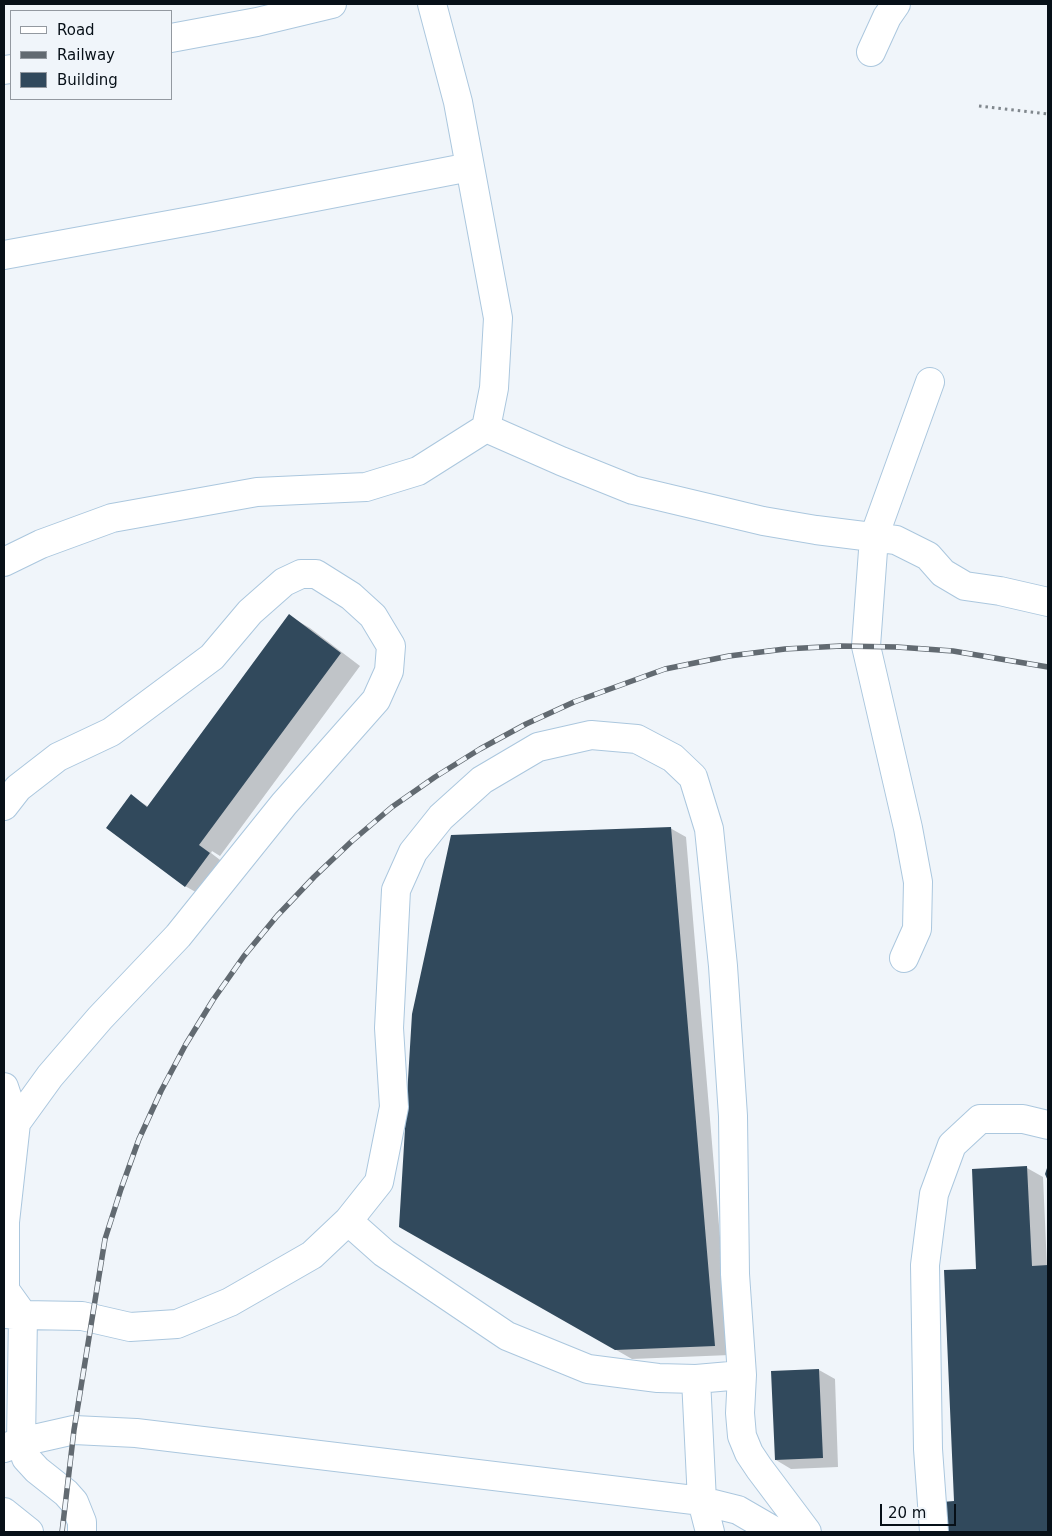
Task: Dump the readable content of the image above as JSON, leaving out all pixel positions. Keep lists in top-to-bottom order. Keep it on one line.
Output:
{"legend":["Road","Railway","Building"],"scale_bar":"20 m"}
